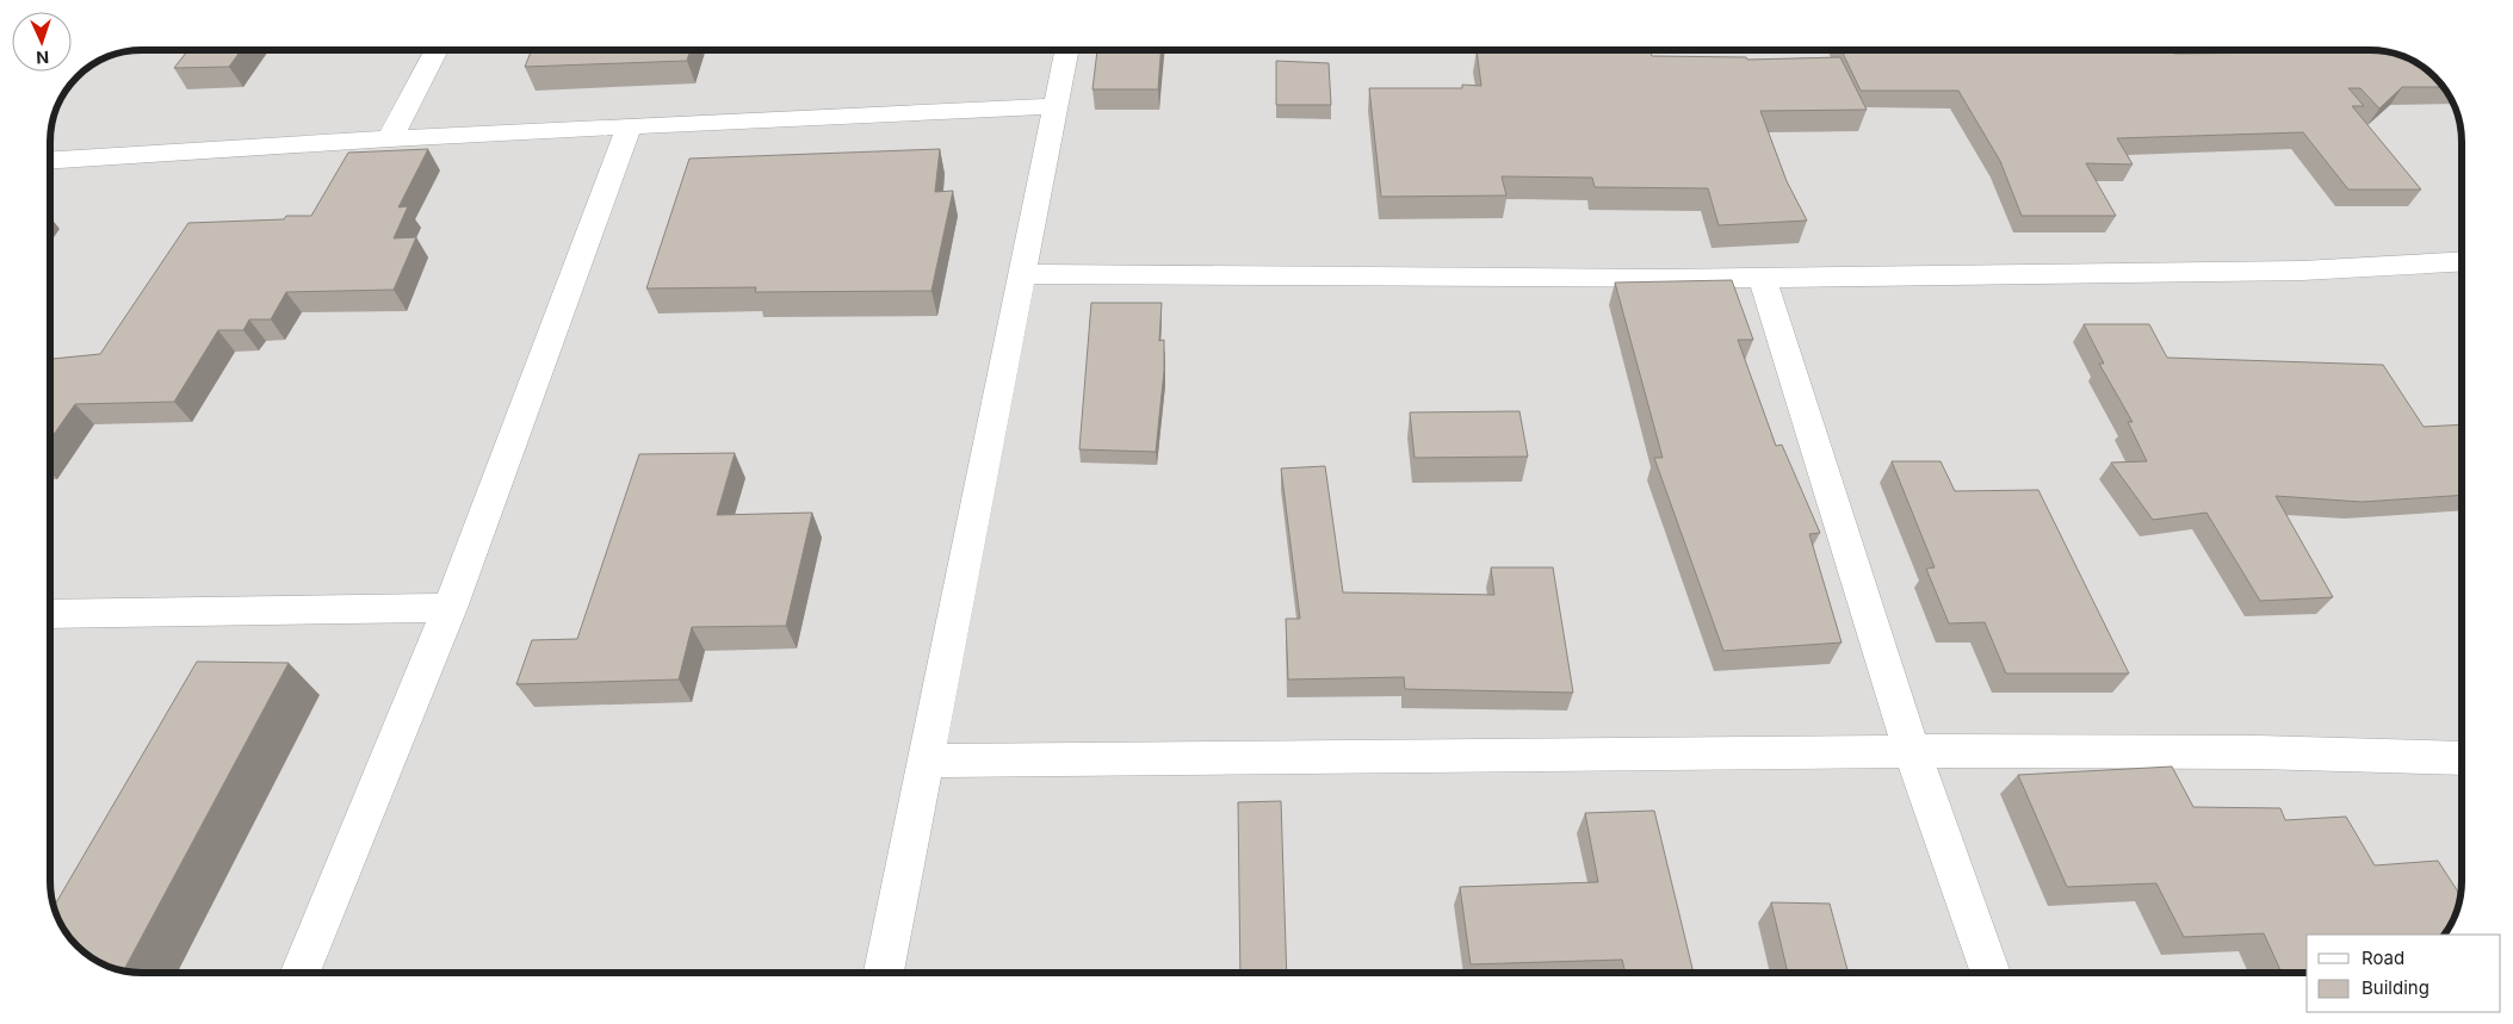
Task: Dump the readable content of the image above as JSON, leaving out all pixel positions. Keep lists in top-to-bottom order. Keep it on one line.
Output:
{"legend":["Road","Building"],"north":"bottom"}
